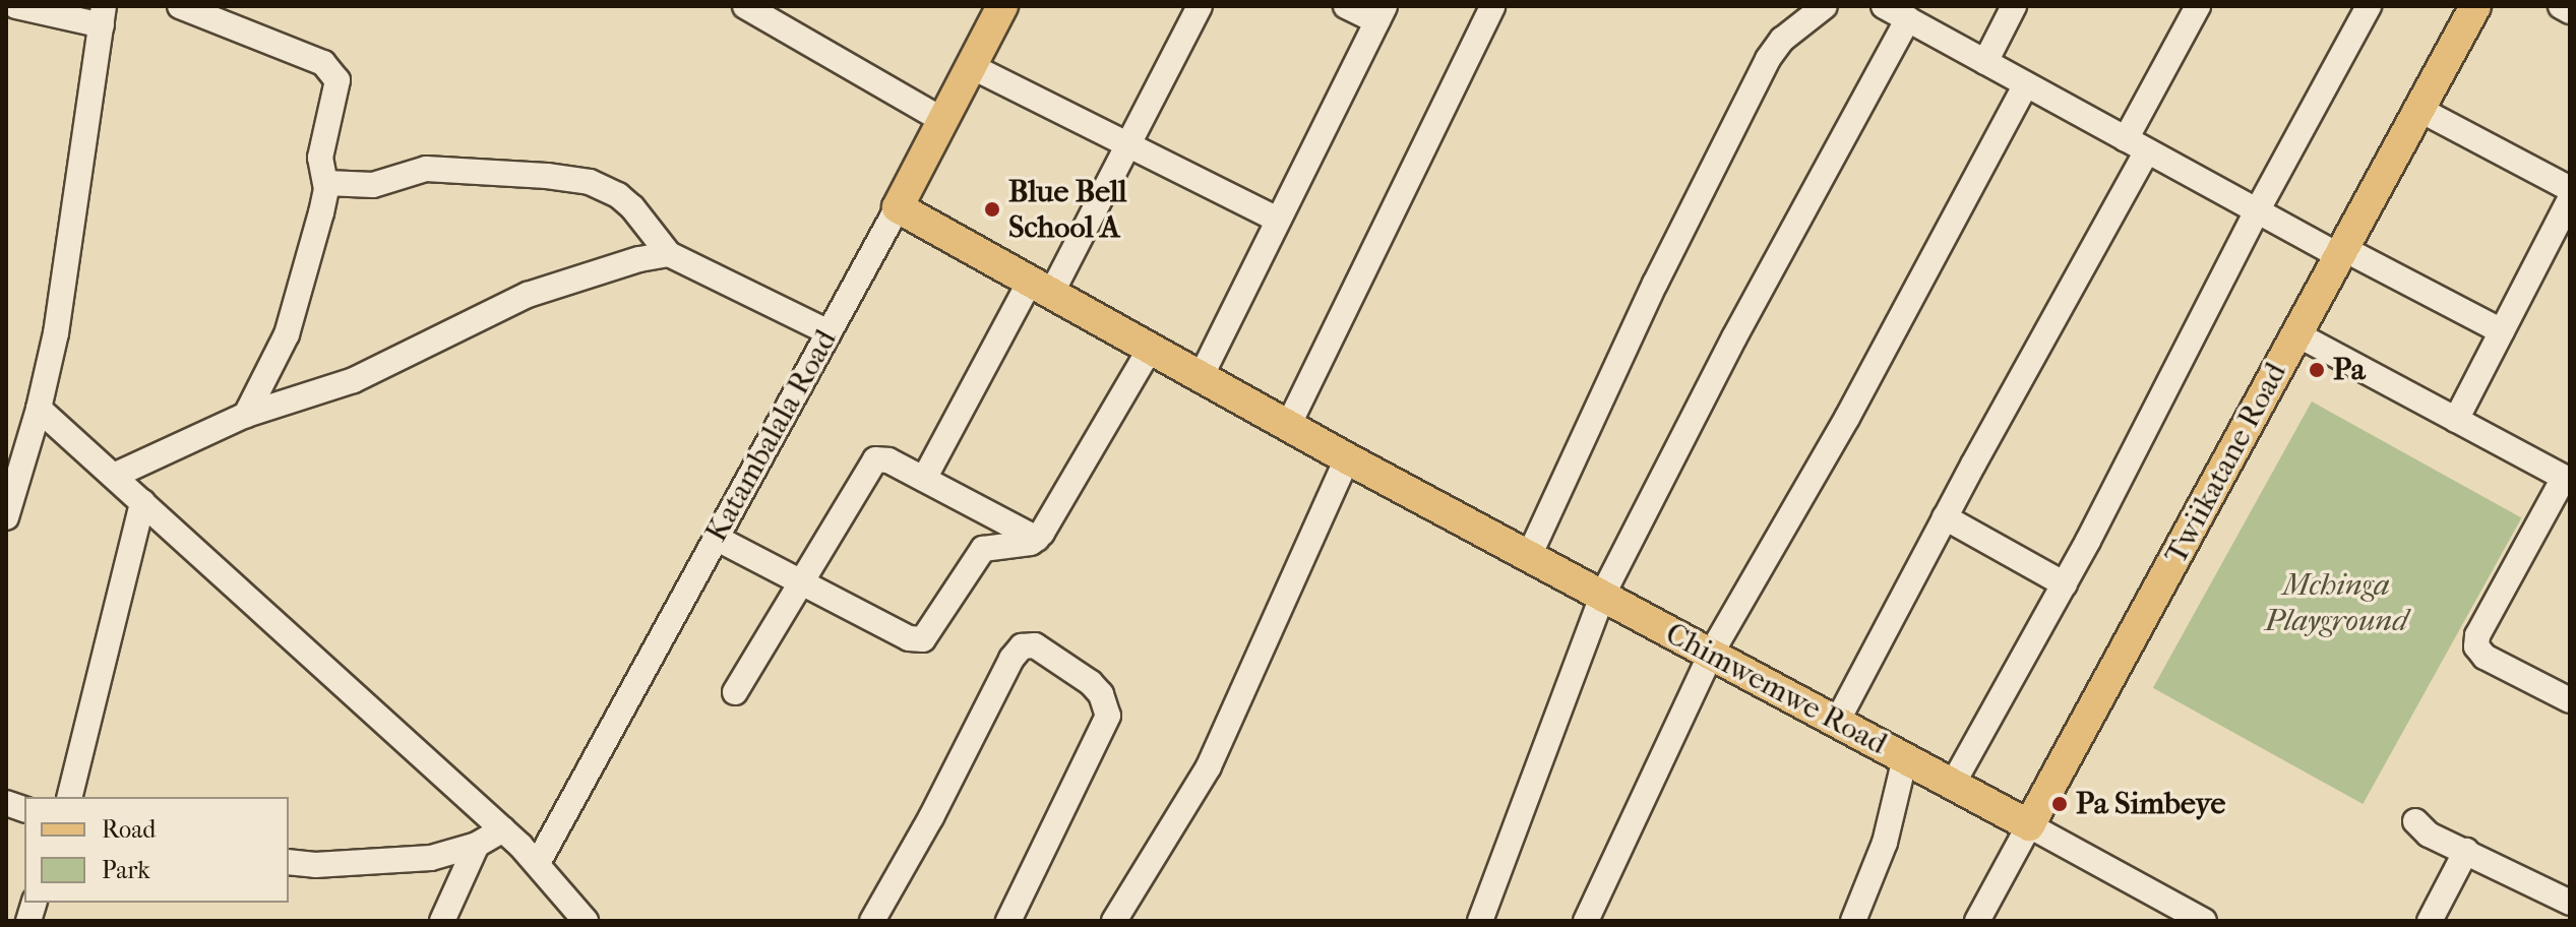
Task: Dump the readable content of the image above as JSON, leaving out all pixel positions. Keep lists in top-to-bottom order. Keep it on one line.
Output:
{"streets":{"main road":["Katambalala Road","Twiikatane Road","Chimwemwe Road"]},"crossings":[["Katambalala Road","Chimwemwe Road"],["Twiikatane Road","Chimwemwe Road"]],"parks":["Mchinga Playground"],"places":["Blue Bell School A","Pa","Pa Simbeye"],"legend":["Road","Park"]}
